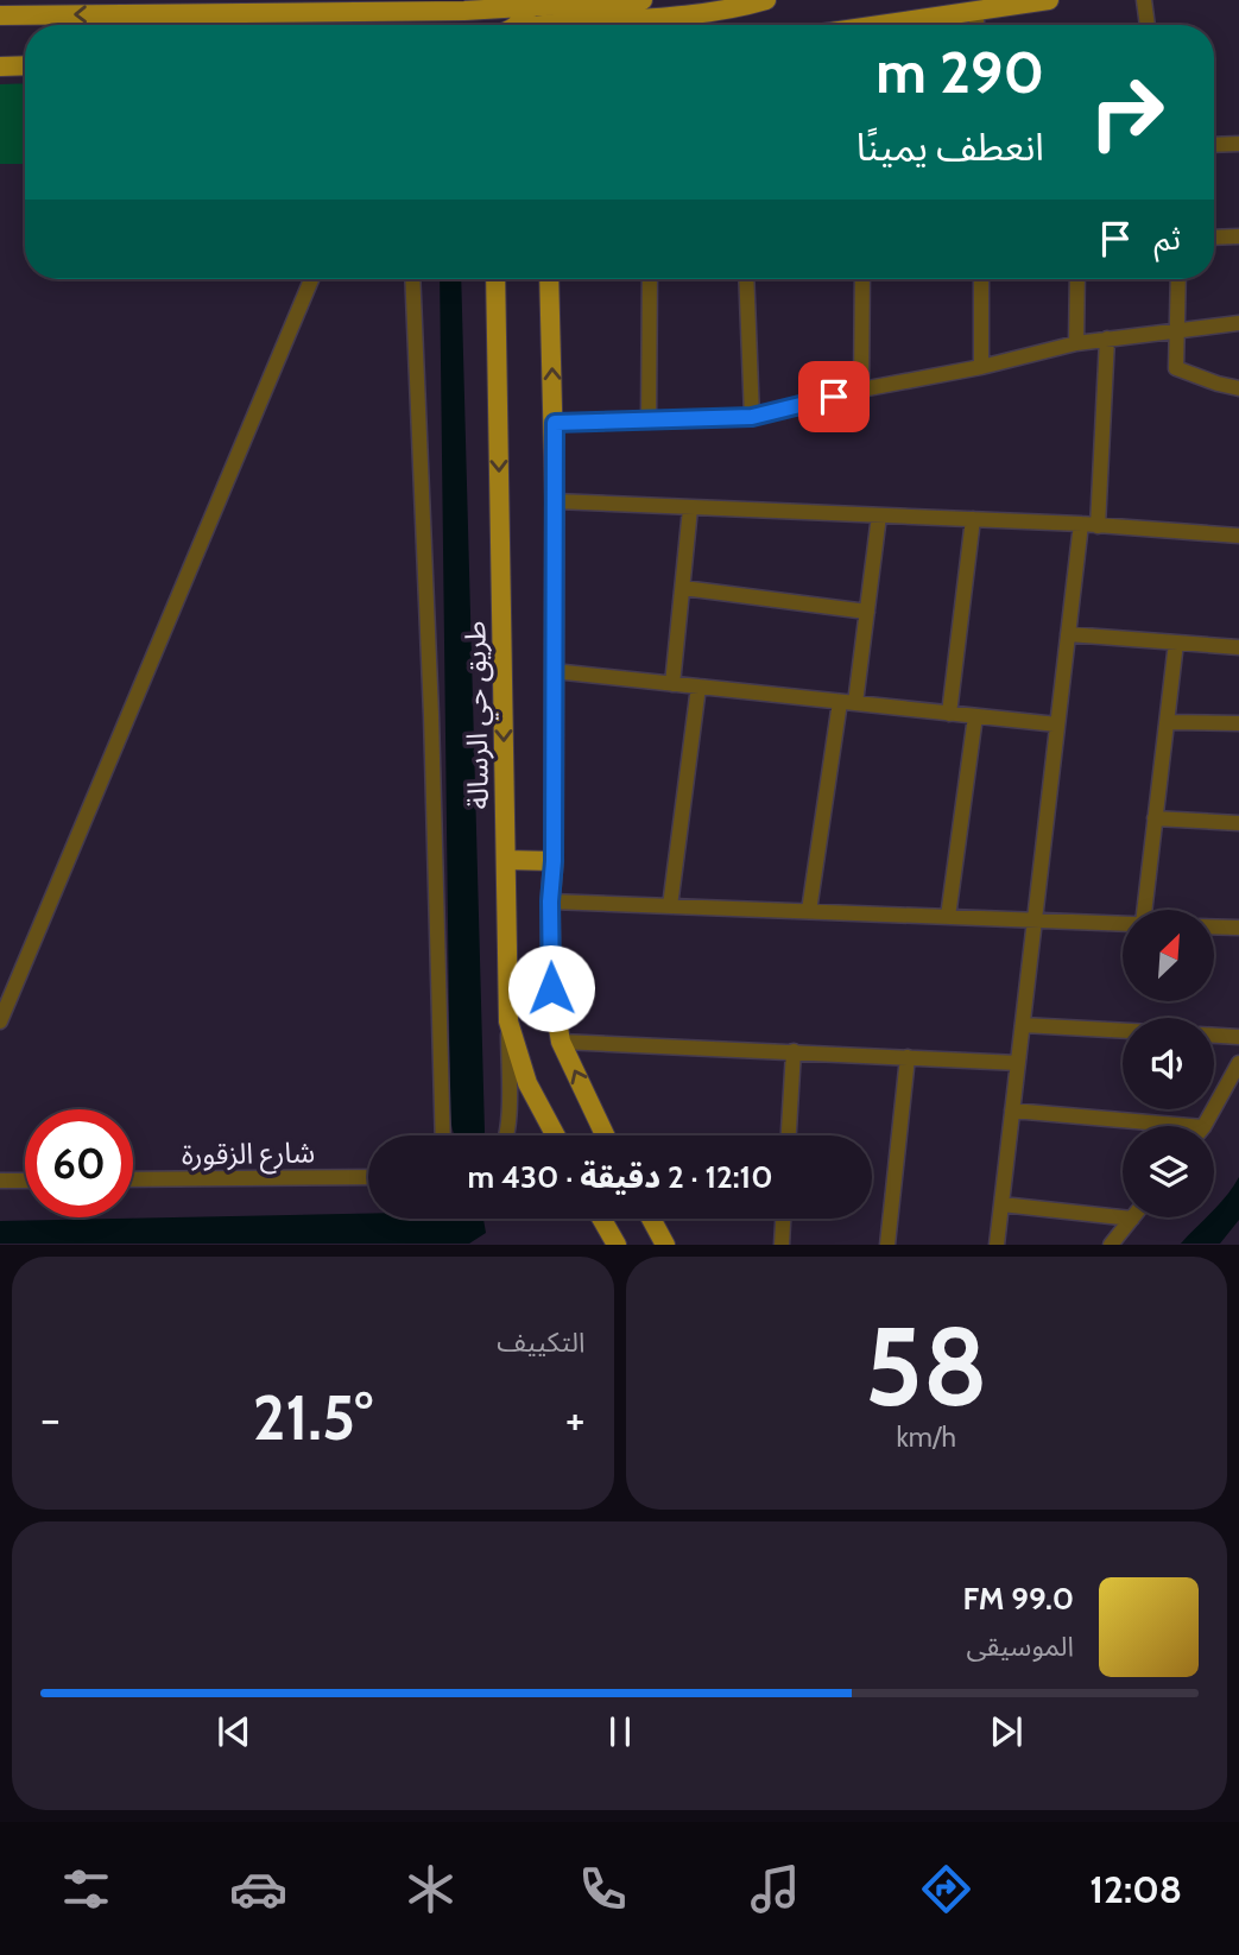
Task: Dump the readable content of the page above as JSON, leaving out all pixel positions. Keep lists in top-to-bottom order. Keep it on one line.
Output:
{"streets":{"main road":["طريق حي الرسالة"],"street":["شارع الزقورة"]},"north":"top right","page":{"turn":["290 m","انعطف يمينًا"],"then":"ثم","limit":"60","trip":"12:10 · 2 دقيقة · 430 m","tile":[["58","km/h"],"التكييف"],"heat":["−","21.5°","+"],"song":["99.0 FM","الموسيقى"],"tabs":"12:08"}}
